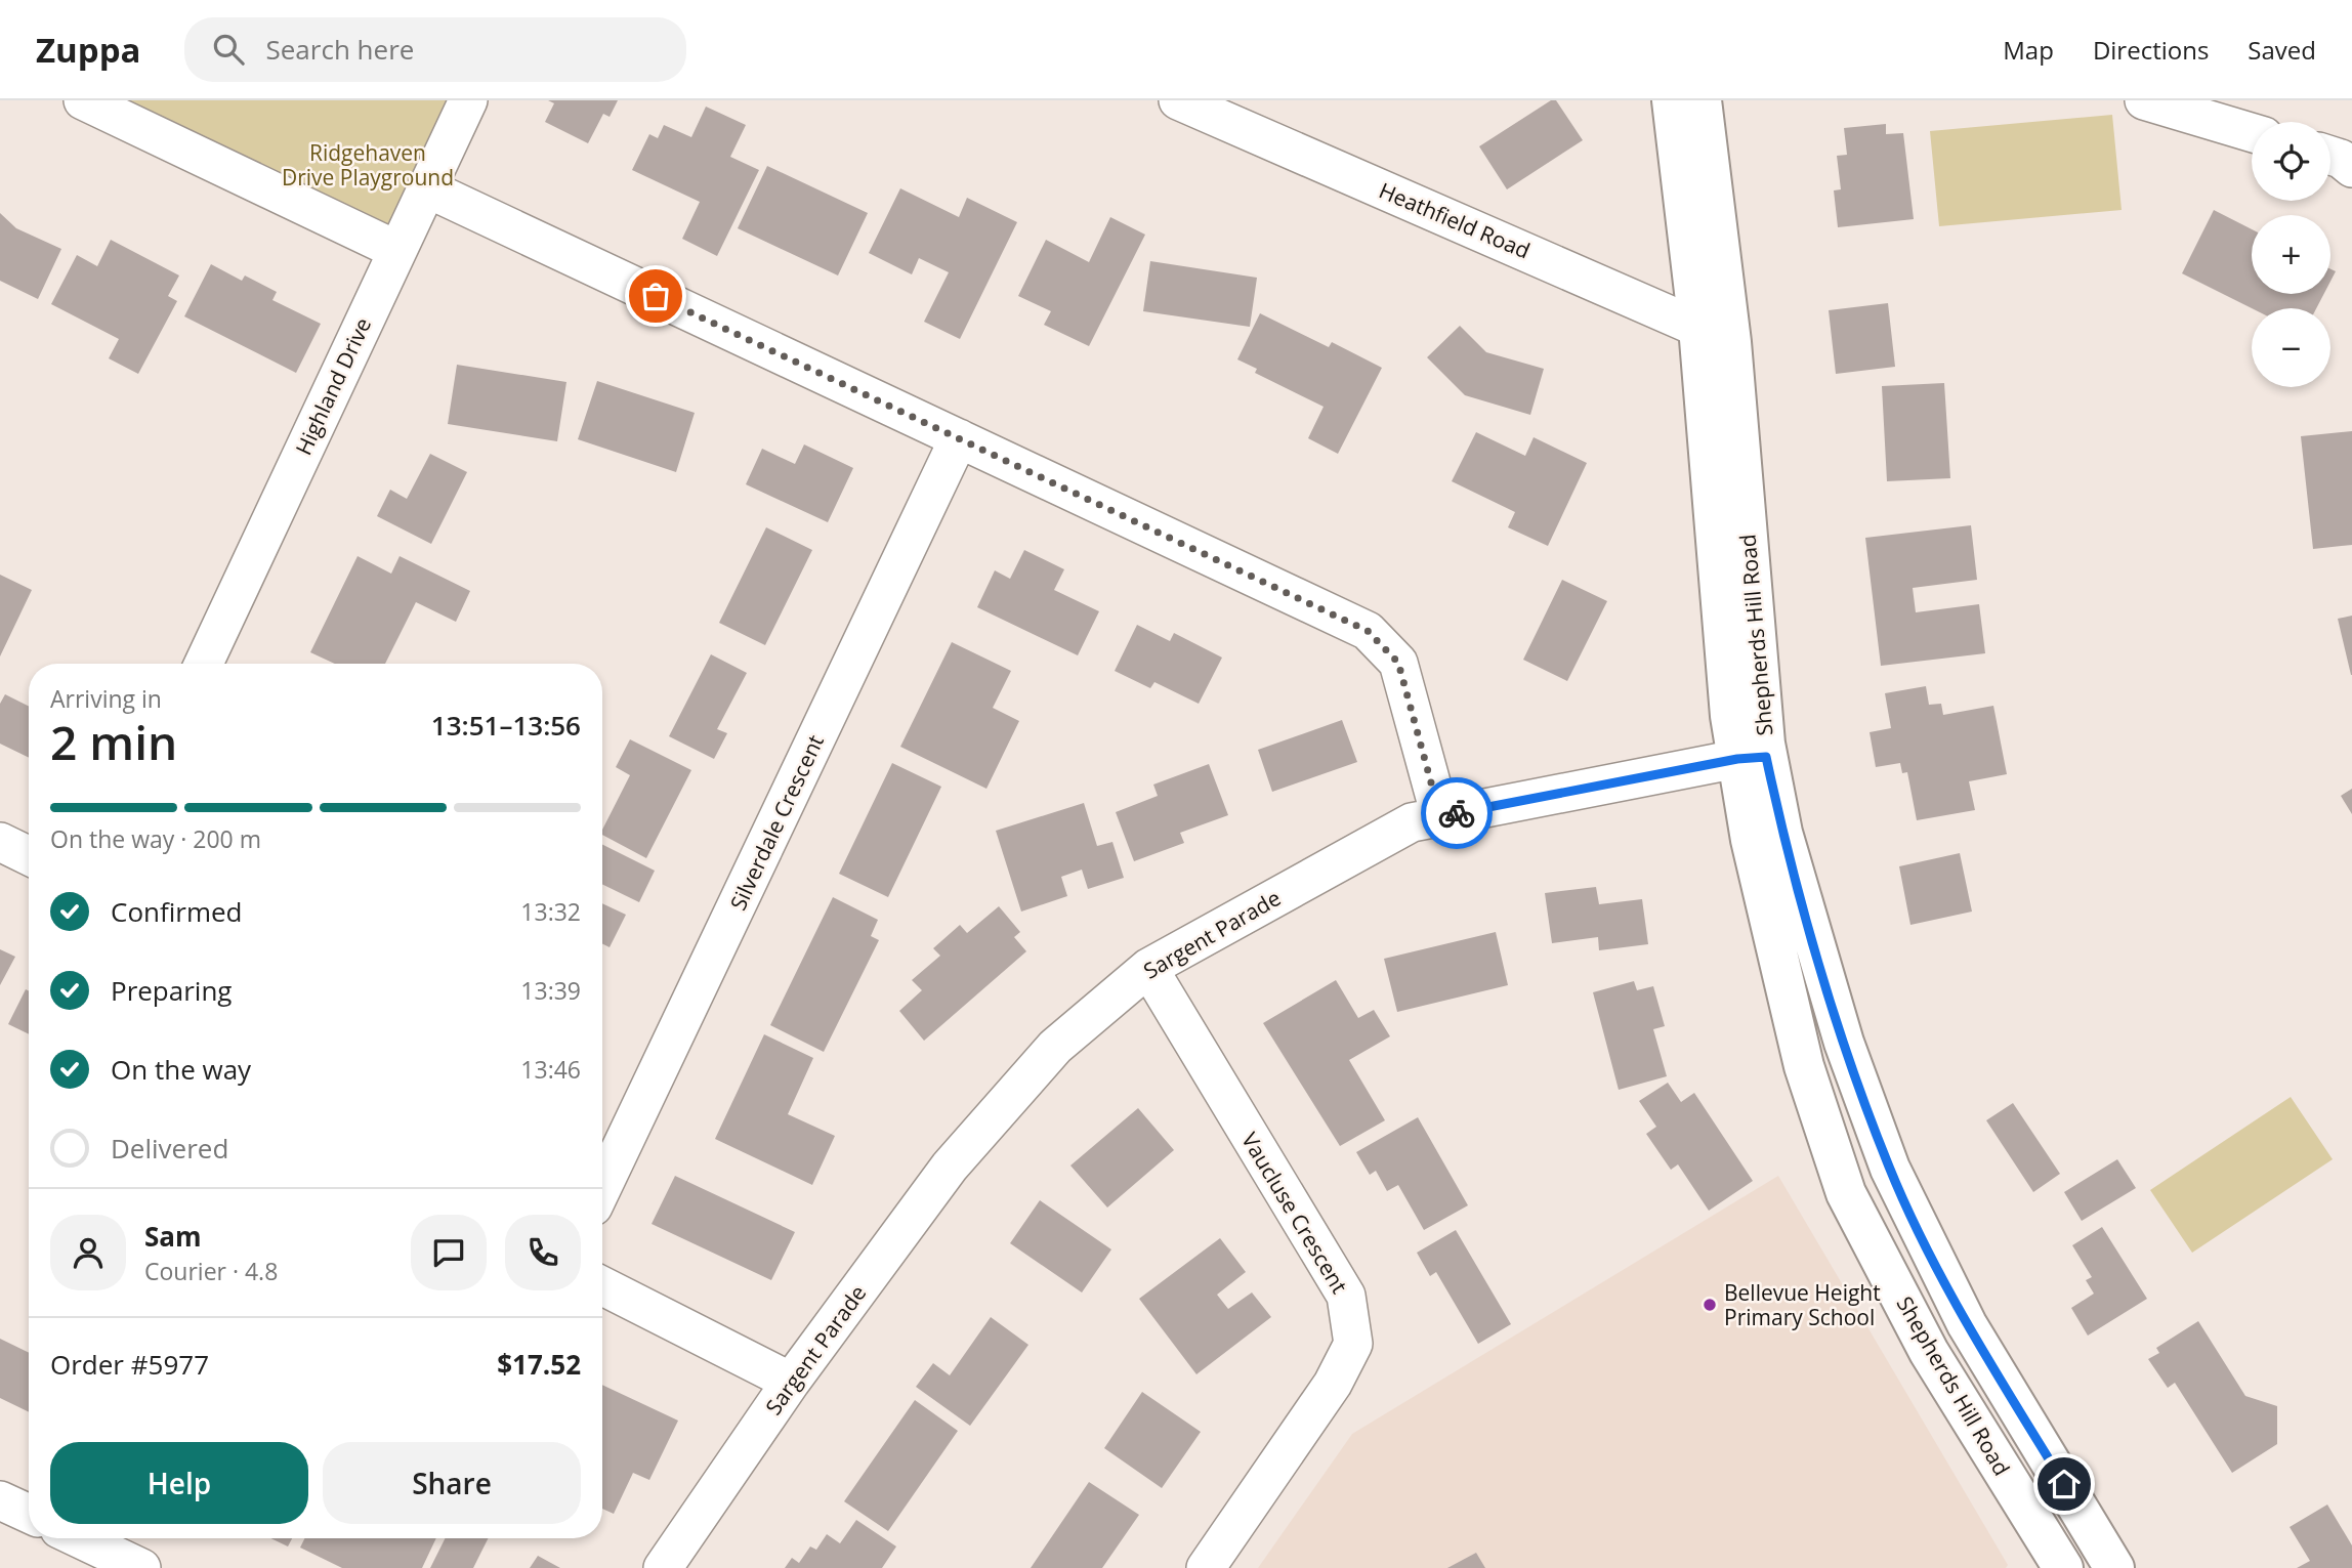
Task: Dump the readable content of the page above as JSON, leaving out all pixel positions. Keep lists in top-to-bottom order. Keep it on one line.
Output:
{"streets":{"main road":["Shepherds Hill Road"],"street":["Heathfield Road","Highland Drive","Silverdale Crescent","Sargent Parade","Vaucluse Crescent"]},"crossings":[["Heathfield Road","Shepherds Hill Road"],["Shepherds Hill Road","Sargent Parade"],["Sargent Parade","Vaucluse Crescent"]],"parks":["Ridgehaven Drive Playground"],"places":["Bellevue Height Primary School"],"page":{"header":"Zuppa","search":"Search here","nav":["Map","Directions","Saved"],"map_buttons":["+","−"],"heading":["2 min","Arriving in","13:51–13:56"],"panel":["Sam","Courier · 4.8","Order #5977","$17.52"],"bar":"On the way · 200 m","list":[["Confirmed","13:32"],["Preparing","13:39"],["On the way","13:46"],"Delivered"],"buttons":["Help","Share"]}}
